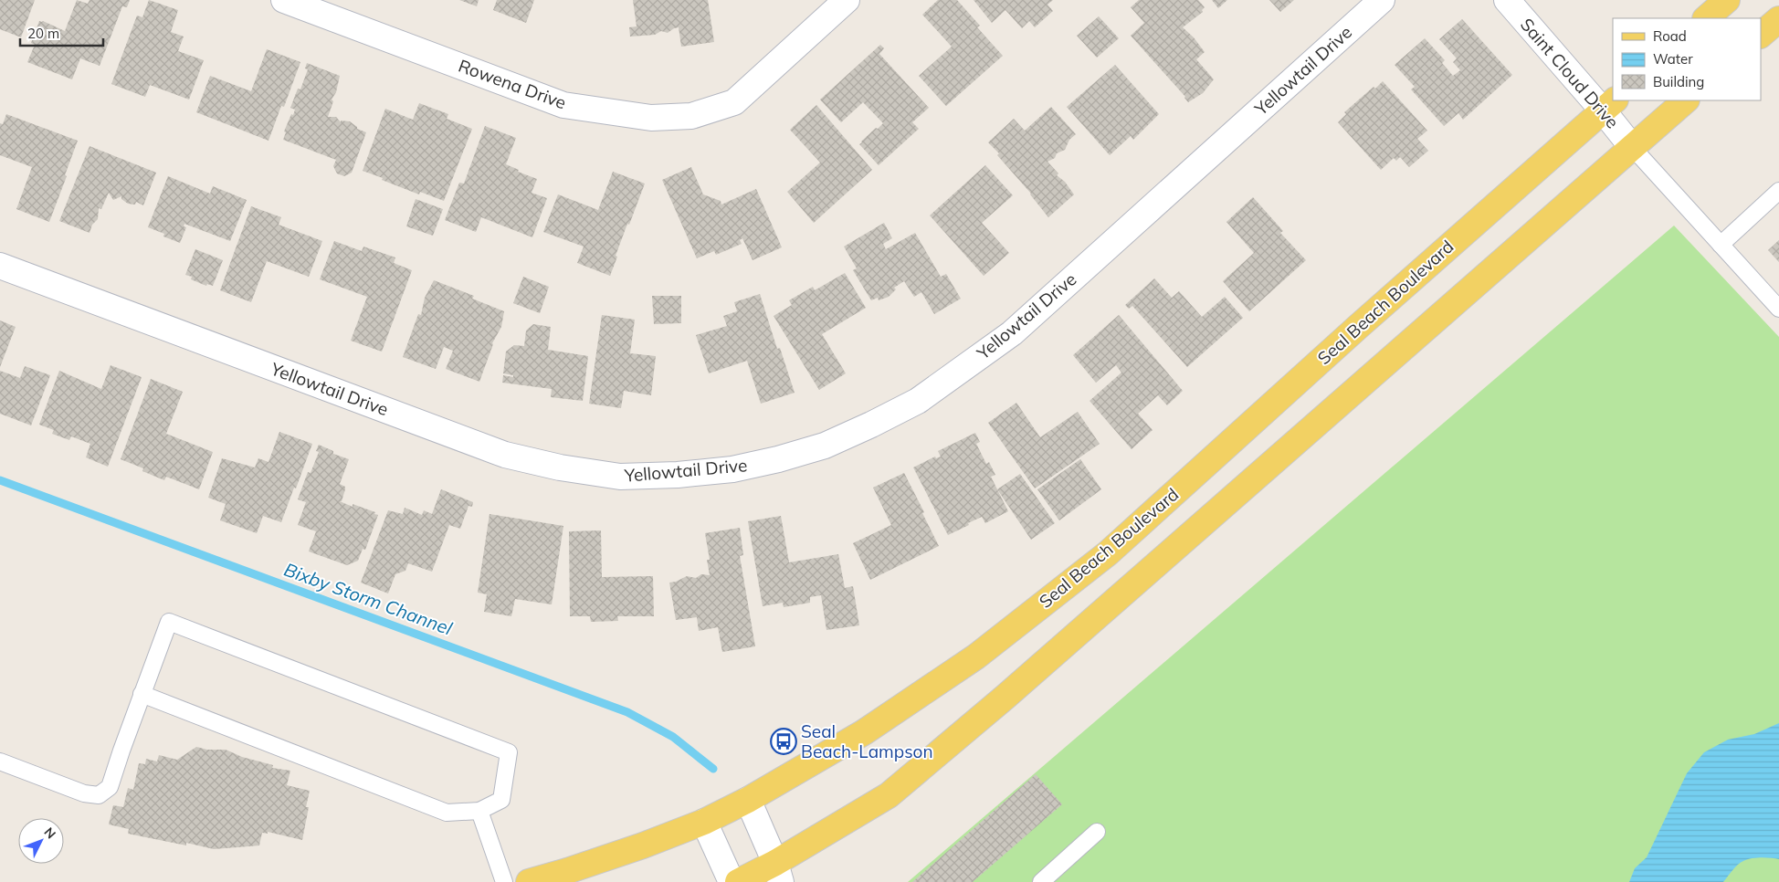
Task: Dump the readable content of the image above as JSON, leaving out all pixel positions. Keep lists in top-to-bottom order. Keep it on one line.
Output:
{"streets":{"main road":["Seal Beach Boulevard"],"street":["Yellowtail Drive","Saint Cloud Drive","Rowena Drive"]},"crossings":[["Saint Cloud Drive","Seal Beach Boulevard"]],"water":["Bixby Storm Channel"],"places":{"bus stop":["Seal Beach-Lampson"]},"legend":["Road","Water","Building"],"scale_bar":"20 m","north":"top right"}
